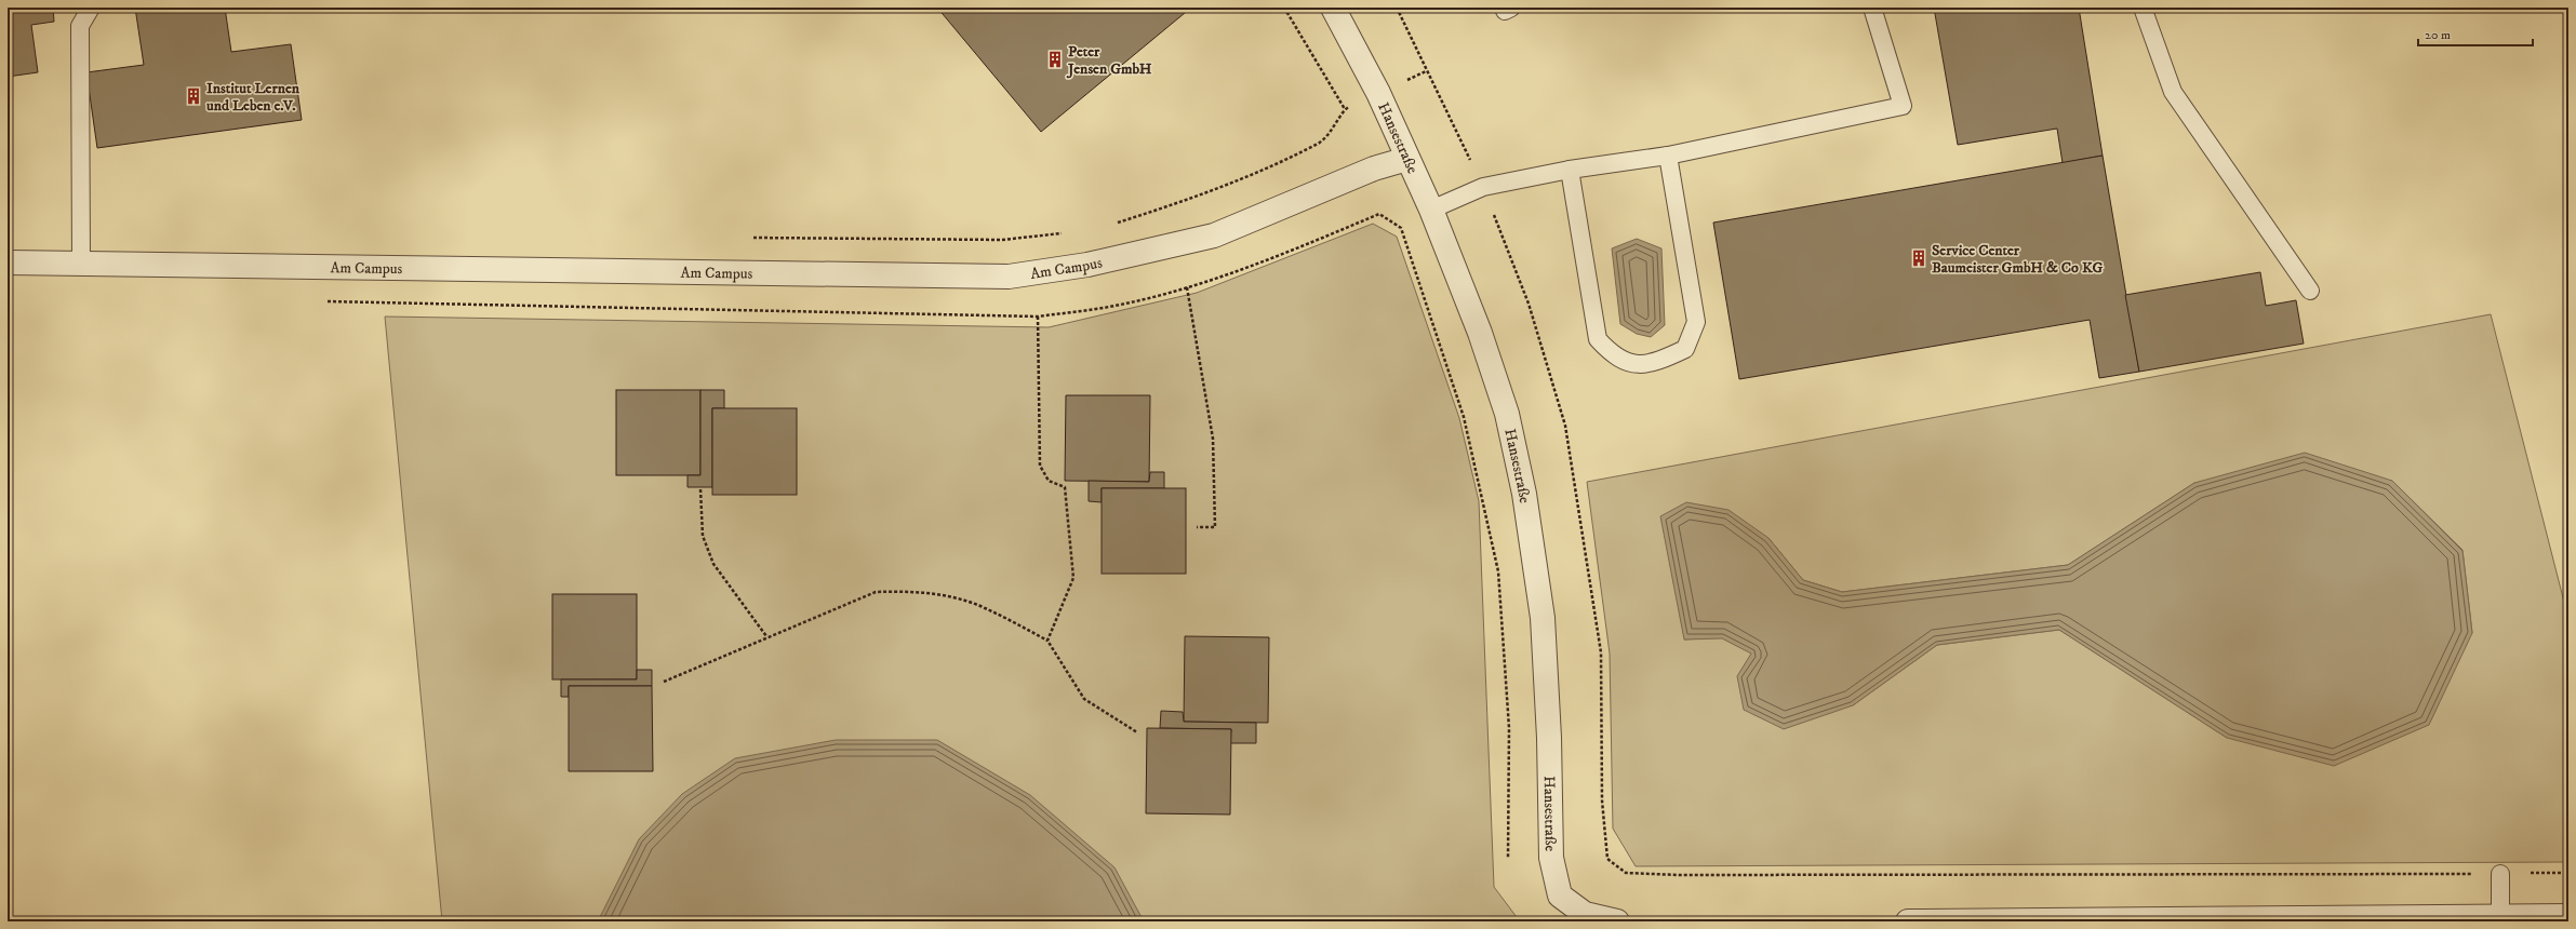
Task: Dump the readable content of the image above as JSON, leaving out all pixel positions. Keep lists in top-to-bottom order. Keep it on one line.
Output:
{"streets":{"street":["Hansestraße","Am Campus"]},"crossings":[["Hansestraße","Am Campus"]],"places":{"building":["Peter Jensen GmbH","Institut Lernen und Leben e.V.","Service Center Baumeister GmbH & Co KG"]},"scale_bar":"20 m"}
